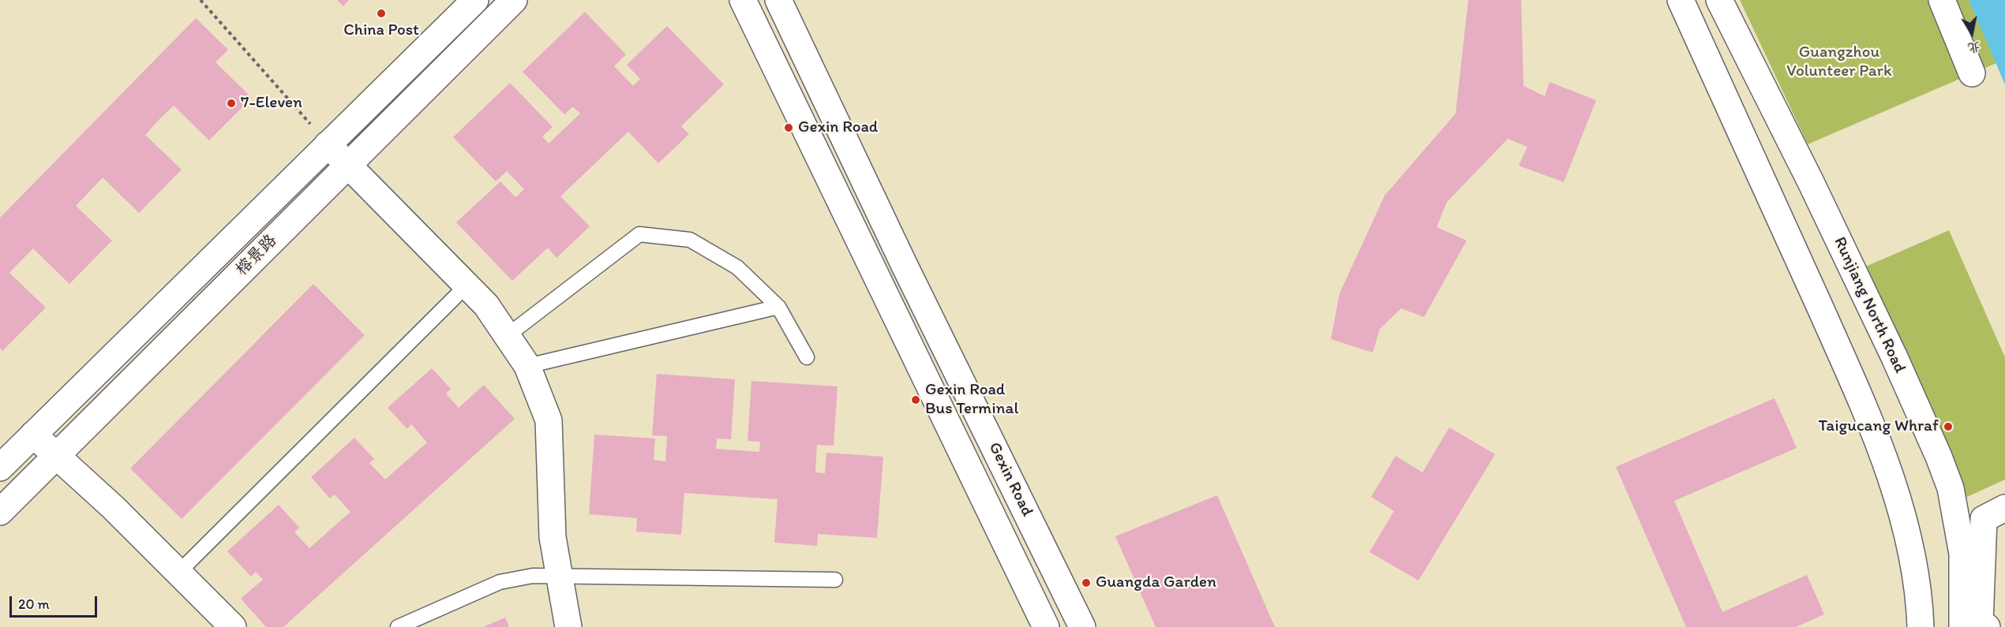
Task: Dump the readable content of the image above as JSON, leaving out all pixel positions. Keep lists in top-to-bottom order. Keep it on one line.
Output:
{"streets":{"street":["榕景路","Runjiang North Road","Gexin Road"]},"parks":["Guangzhou Volunteer Park"],"places":["China Post","7-Eleven","Gexin Road","Gexin Road Bus Terminal","Taigucang Whraf","Guangda Garden"],"scale_bar":"20 m","north":"bottom"}
